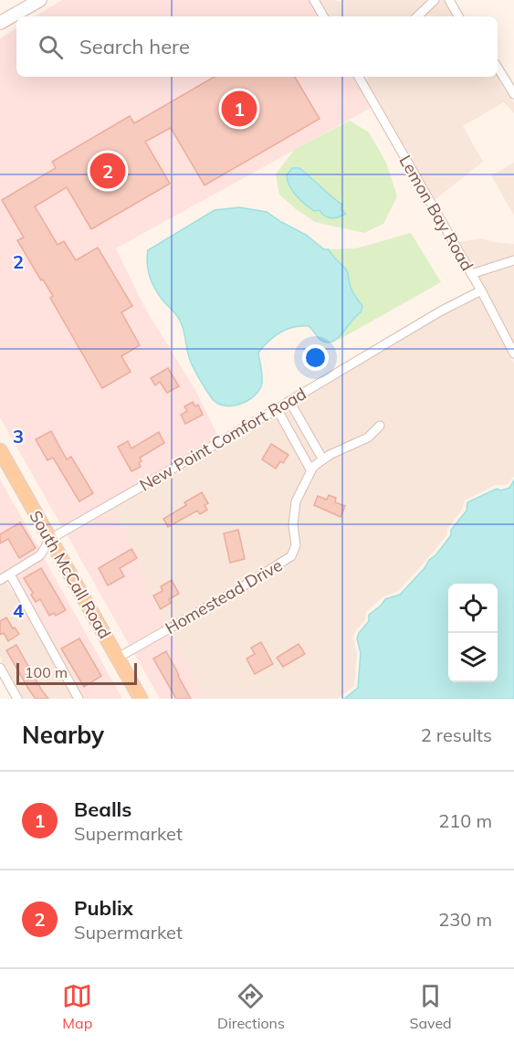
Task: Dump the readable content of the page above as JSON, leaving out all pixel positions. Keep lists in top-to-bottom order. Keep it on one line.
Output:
{"streets":{"main road":["South McCall Road"],"street":["Lemon Bay Road","New Point Comfort Road","Homestead Drive"]},"crossings":[["Lemon Bay Road","New Point Comfort Road"],["New Point Comfort Road","South McCall Road"],["South McCall Road","Homestead Drive"]],"scale_bar":"100 m","page":{"search":"Search here","pins":["1","2"],"scale":"100 m","heading":["Nearby","2 results"],"list":[{"mark":"1","name":"Bealls","note":"Supermarket","value":"210 m"},{"mark":"2","name":"Publix","note":"Supermarket","value":"230 m"}],"nav":["Map","Directions","Saved"]},"grid":{"rows":["2","3","4"]}}
